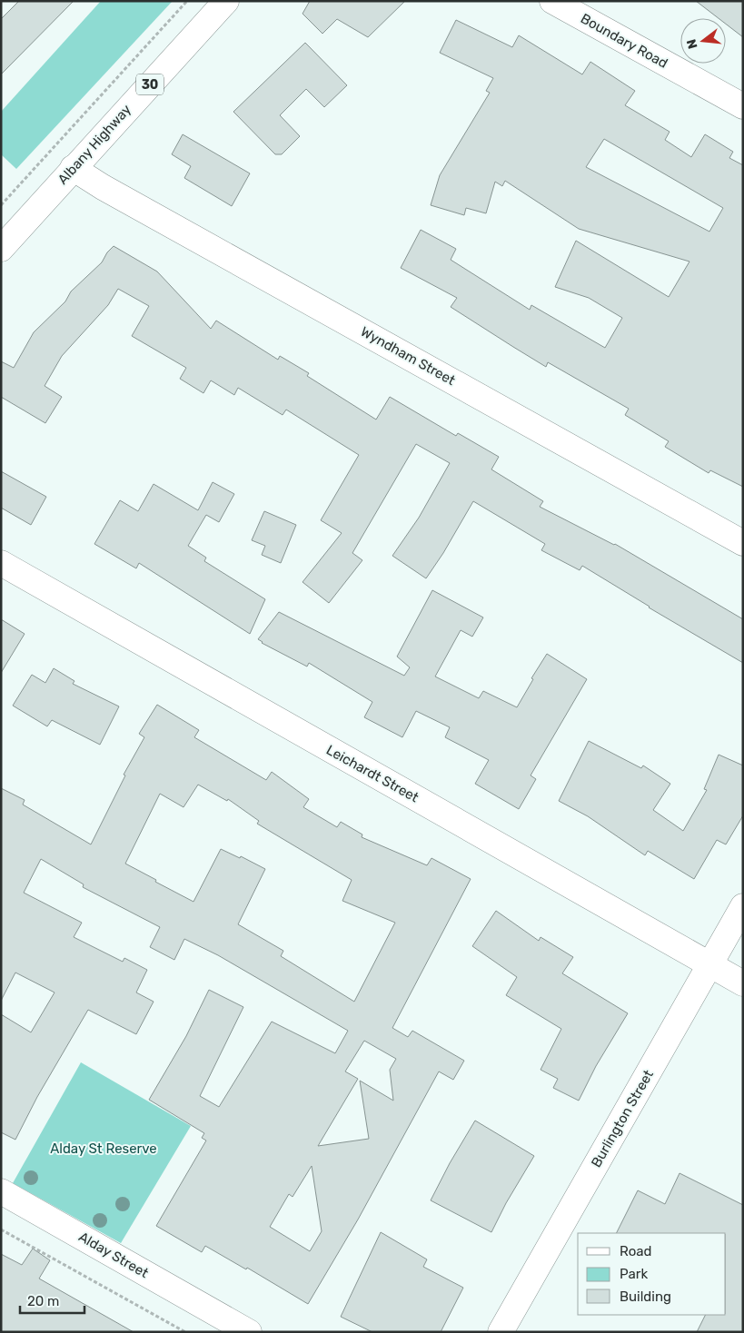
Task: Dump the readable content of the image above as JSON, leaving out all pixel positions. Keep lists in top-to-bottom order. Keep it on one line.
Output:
{"streets":{"main road":["Boundary Road","30","Albany Highway","Wyndham Street","Leichardt Street","Burlington Street","Alday Street"]},"crossings":[["Albany Highway","Wyndham Street"],["Leichardt Street","Burlington Street"]],"parks":["Alday St Reserve"],"legend":["Road","Park","Building"],"scale_bar":"20 m","north":"left"}
